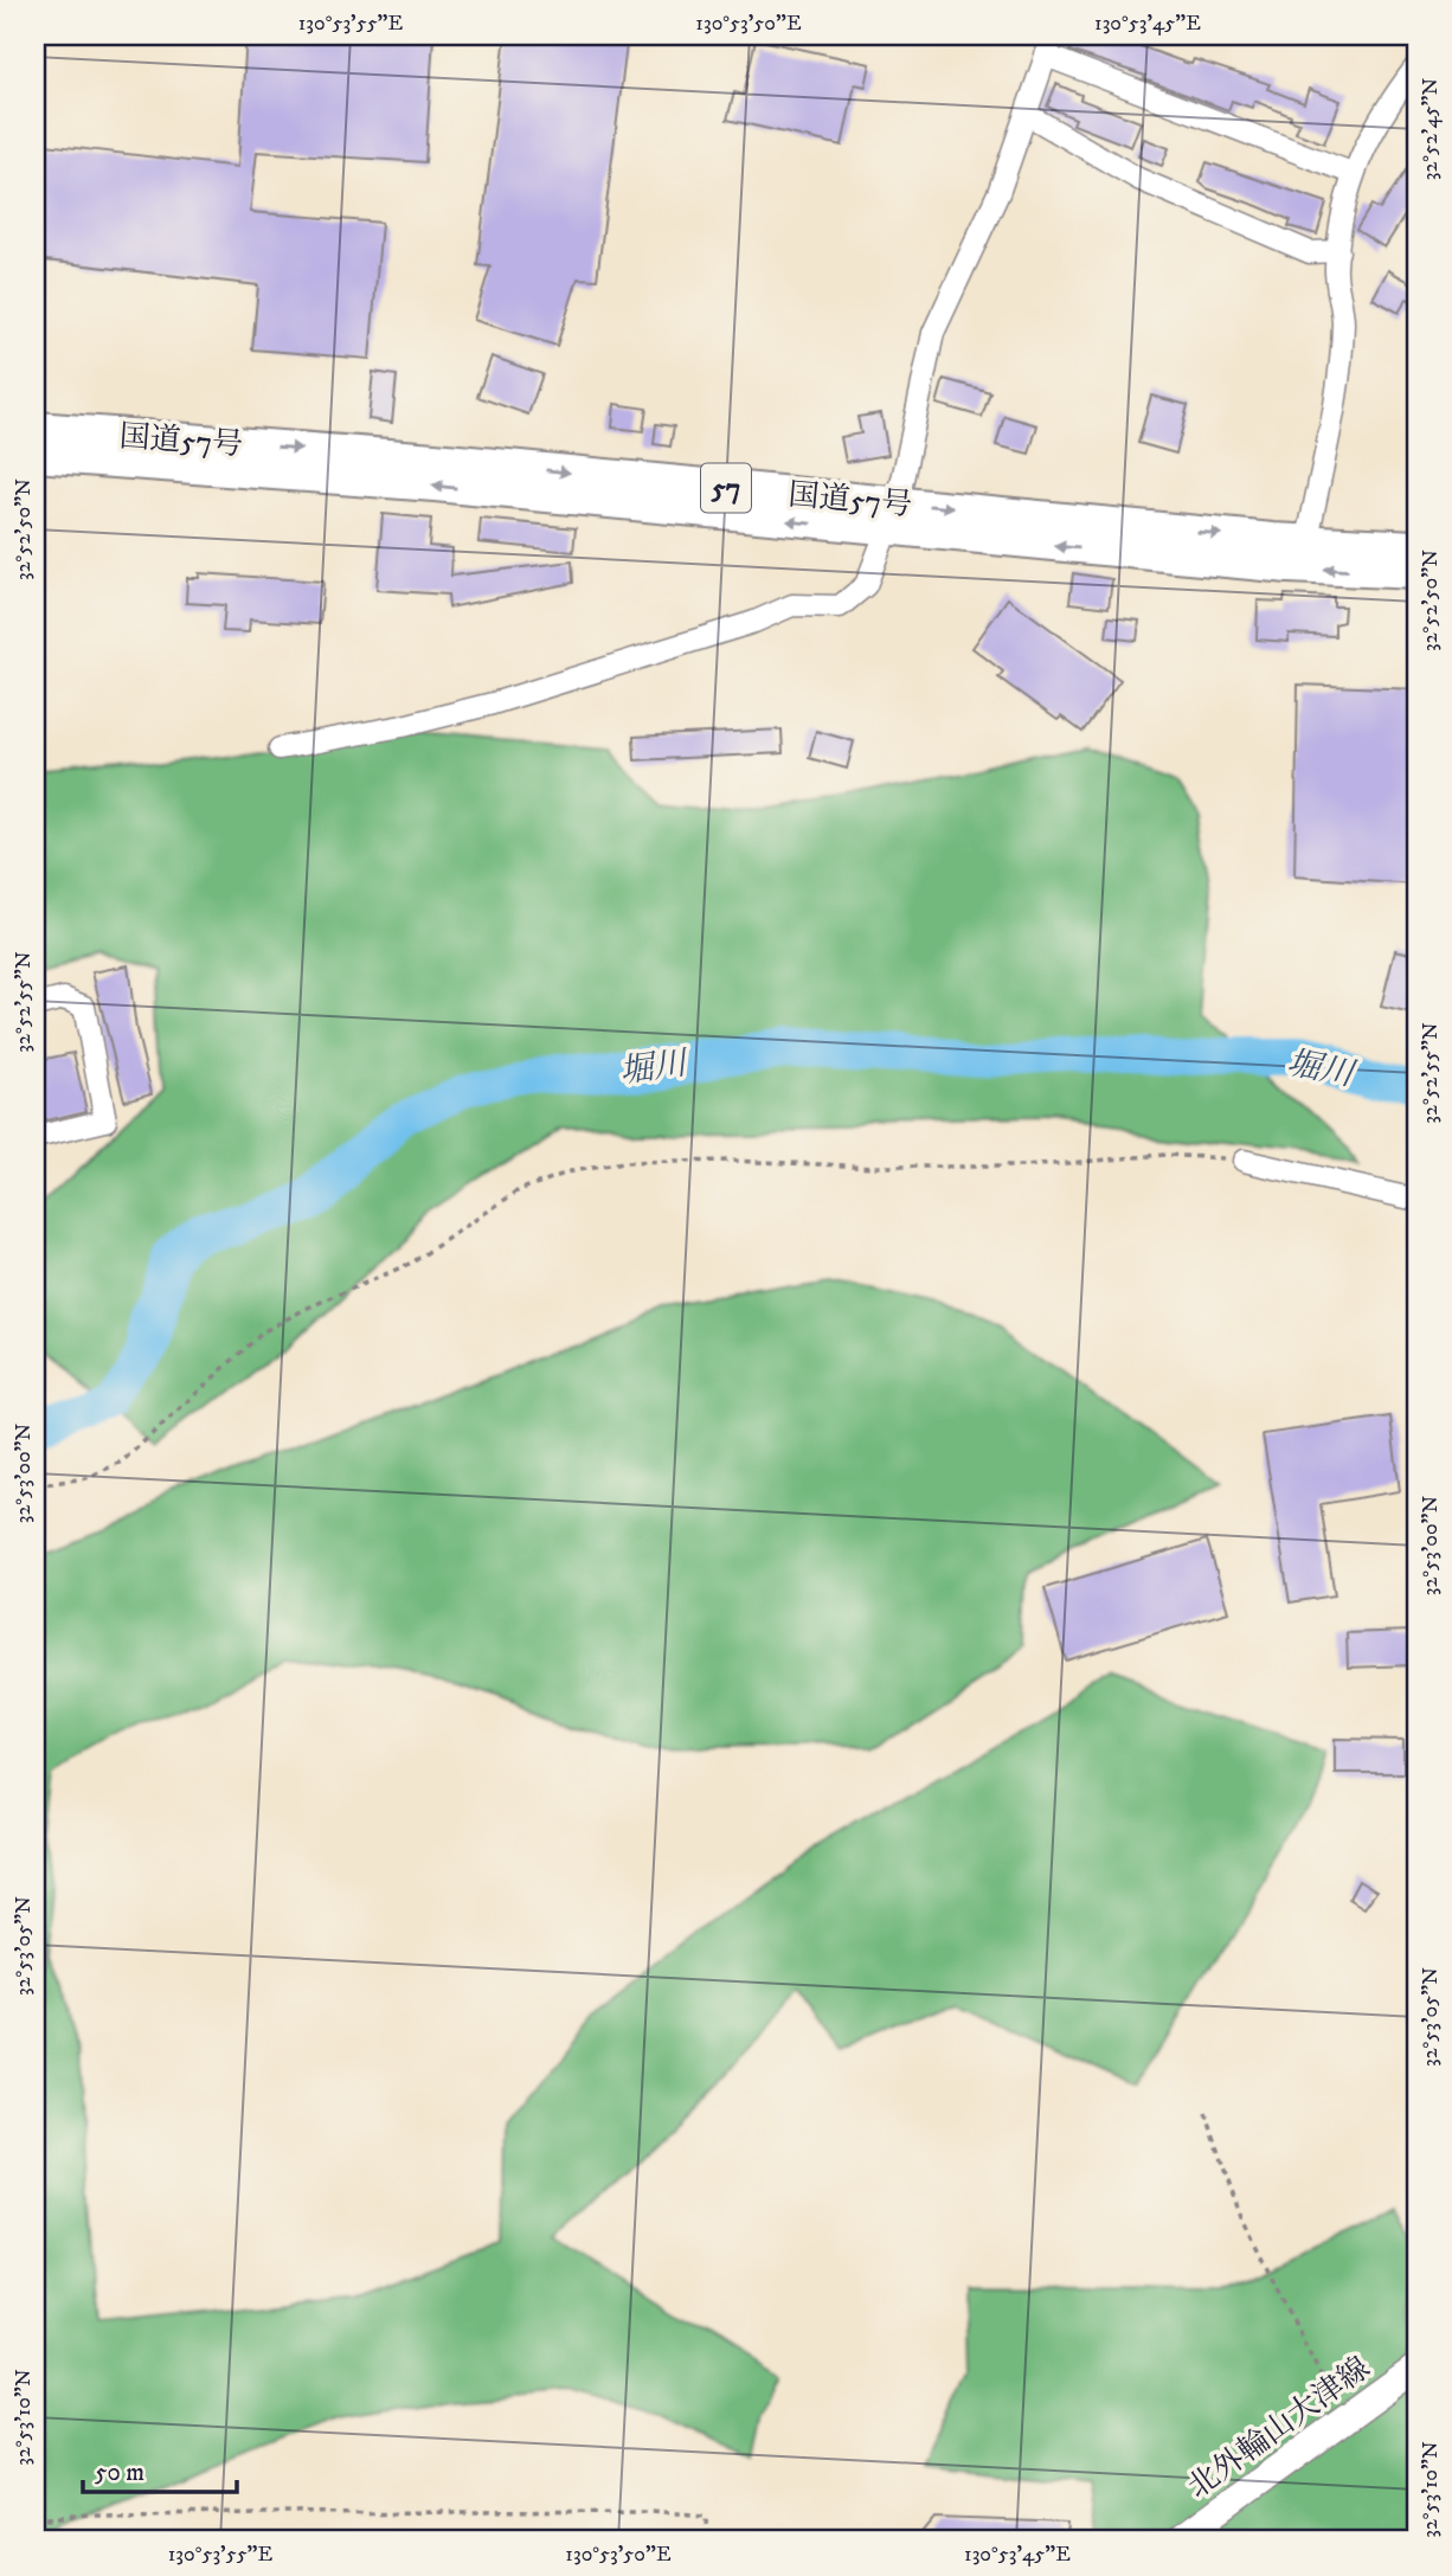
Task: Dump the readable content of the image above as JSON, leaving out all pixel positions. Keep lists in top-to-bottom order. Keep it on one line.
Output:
{"streets":{"highway":["国道57号","57"],"main road":["北外輪山大津線"]},"water":["堀川"],"scale_bar":"50 m","coordinates":["130°53'55\"E","130°53'50\"E","130°53'45\"E","32°52'45\"N","32°52'50\"N","32°52'55\"N","32°53'00\"N","32°53'05\"N","32°53'10\"N"]}
